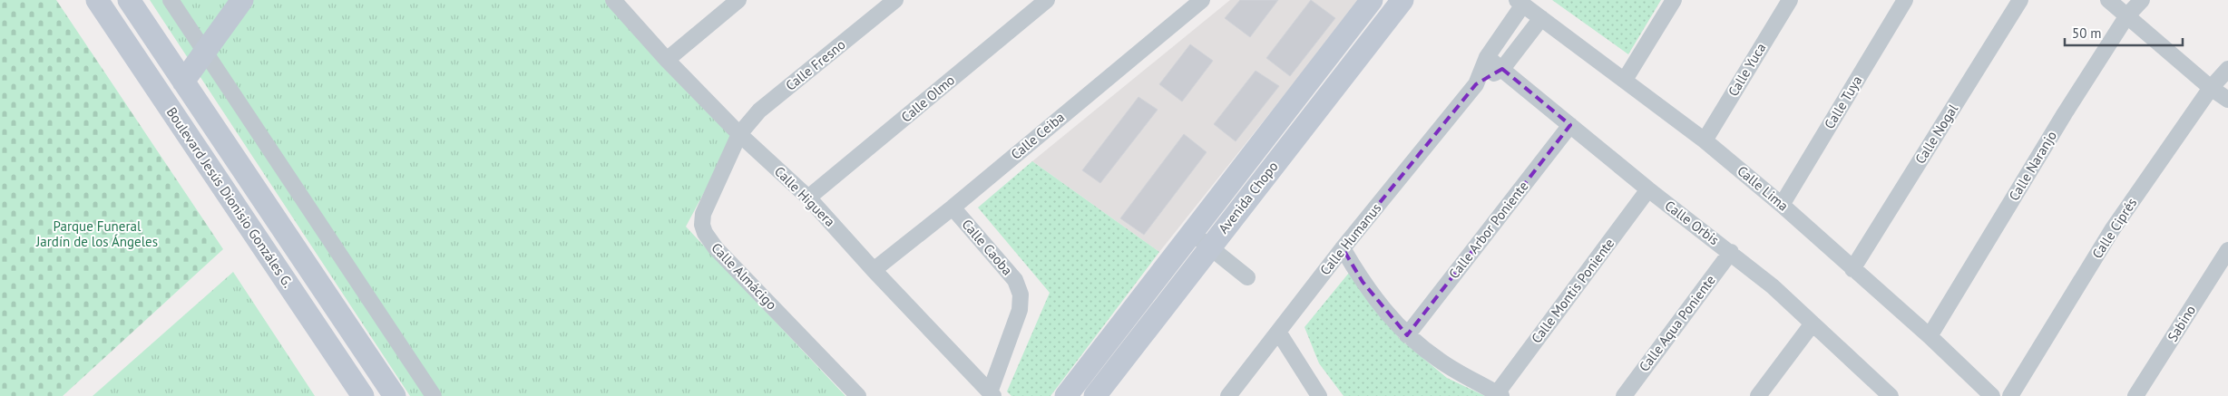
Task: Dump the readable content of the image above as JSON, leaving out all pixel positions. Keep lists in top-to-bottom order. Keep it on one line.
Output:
{"streets":{"street":["Calle Fresno","Calle Yuca","Calle Olmo","Calle Tuya","Calle Nogal","Calle Ceiba","Calle Naranjo","Calle Lima","Calle Higuera","Boulevard Jesús Dionisio Gonzáles G.","Avenida Chopo","Calle Orbis","Calle Ciprés","Calle Arbor Poniente","Calle Humanus","Calle Caoba","Calle Almácigo","Calle Montis Poniente","Calle Aqua Poniente","Sabino"]},"crossings":[["Calle Fresno","Calle Higuera"],["Calle Fresno","Calle Almácigo"],["Calle Yuca","Calle Lima"],["Calle Olmo","Calle Higuera"],["Calle Tuya","Calle Lima"],["Calle Nogal","Calle Lima"],["Calle Ceiba","Calle Higuera"],["Calle Ceiba","Calle Caoba"],["Calle Naranjo","Calle Lima"],["Calle Lima","Calle Humanus"],["Calle Higuera","Calle Caoba"],["Calle Higuera","Calle Almácigo"],["Calle Orbis","Calle Arbor Poniente"],["Calle Orbis","Calle Humanus"],["Calle Orbis","Calle Montis Poniente"],["Calle Orbis","Calle Aqua Poniente"]],"parks":["Parque Funeral Jardín de los Ángeles"],"scale_bar":"50 m"}
